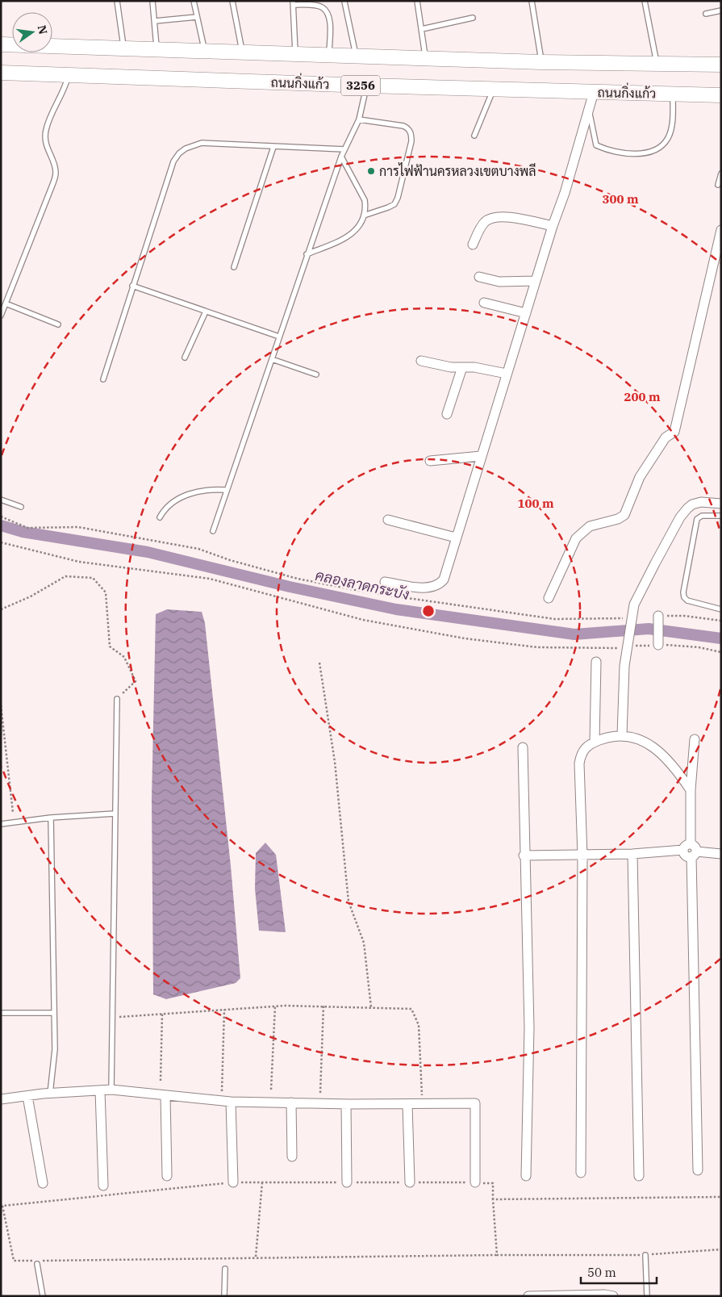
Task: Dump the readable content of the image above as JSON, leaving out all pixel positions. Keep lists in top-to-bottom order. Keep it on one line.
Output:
{"streets":{"main road":["ถนนกิ่งแก้ว","3256"]},"water":["คลองลาดกระบัง"],"places":["การไฟฟ้านครหลวงเขตบางพลี"],"scale_bar":"50 m","north":"right","rings":["300 m","200 m","100 m"]}
